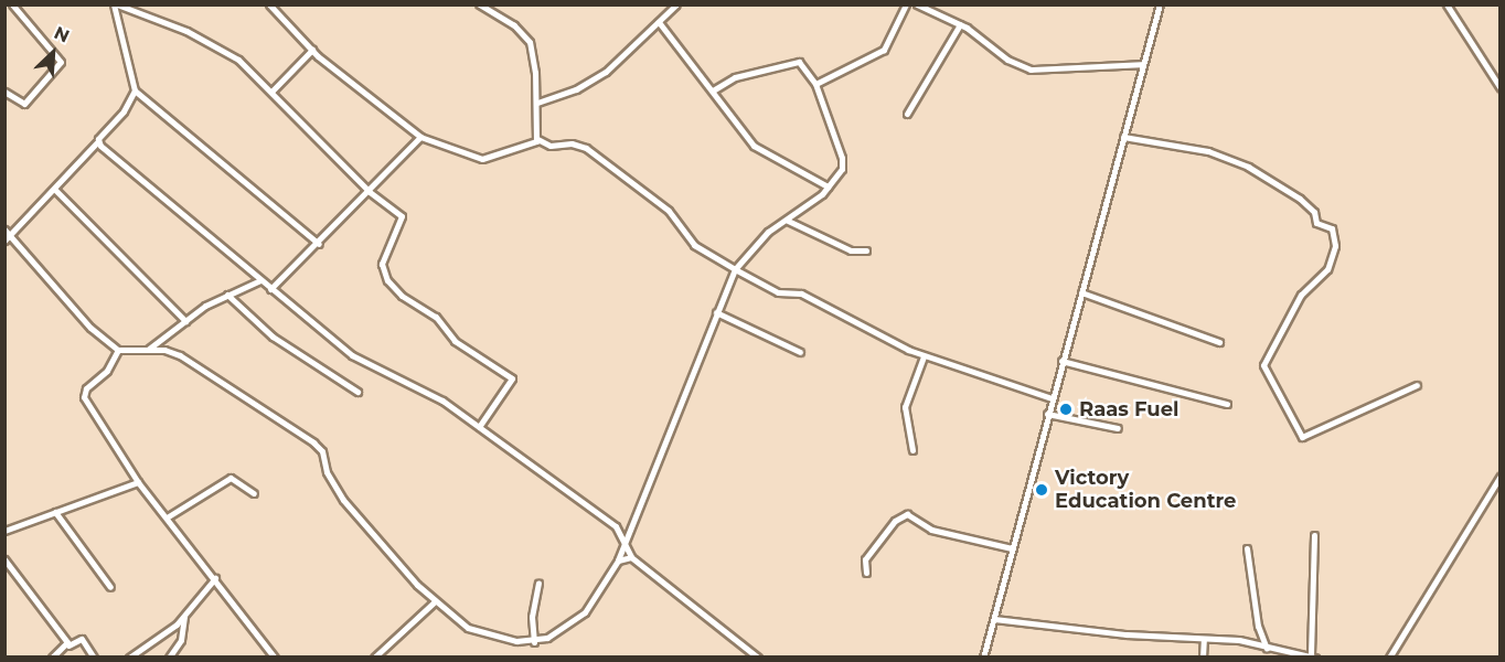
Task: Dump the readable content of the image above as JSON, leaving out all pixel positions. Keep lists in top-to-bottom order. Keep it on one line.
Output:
{"places":["Raas Fuel","Victory Education Centre"],"north":"top right"}
